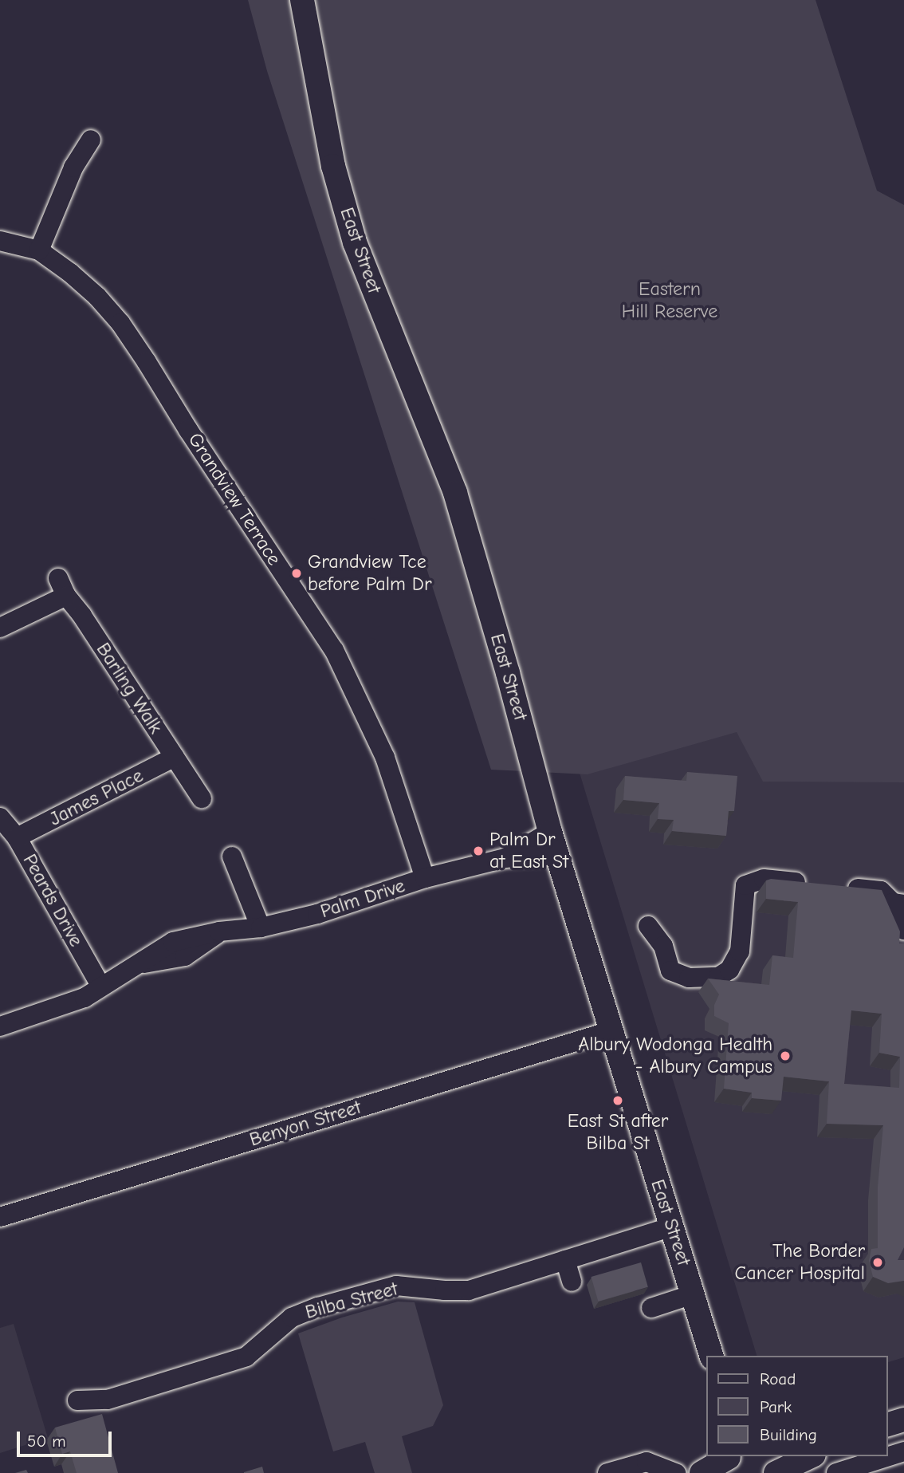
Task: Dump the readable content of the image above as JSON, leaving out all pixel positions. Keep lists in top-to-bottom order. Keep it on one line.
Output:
{"streets":{"main road":["East Street"],"street":["Grandview Terrace","Barling Walk","James Place","Palm Drive","Peards Drive","Benyon Street","Bilba Street"]},"crossings":[["East Street","Palm Drive"],["East Street","Benyon Street"],["East Street","Bilba Street"],["Grandview Terrace","Palm Drive"],["Barling Walk","James Place"],["James Place","Peards Drive"],["Palm Drive","Peards Drive"]],"parks":["Eastern Hill Reserve"],"places":["Grandview Tce before Palm Dr","Palm Dr at East St","Albury Wodonga Health - Albury Campus","East St after Bilba St","The Border Cancer Hospital"],"legend":["Road","Park","Building"],"scale_bar":"50 m"}
